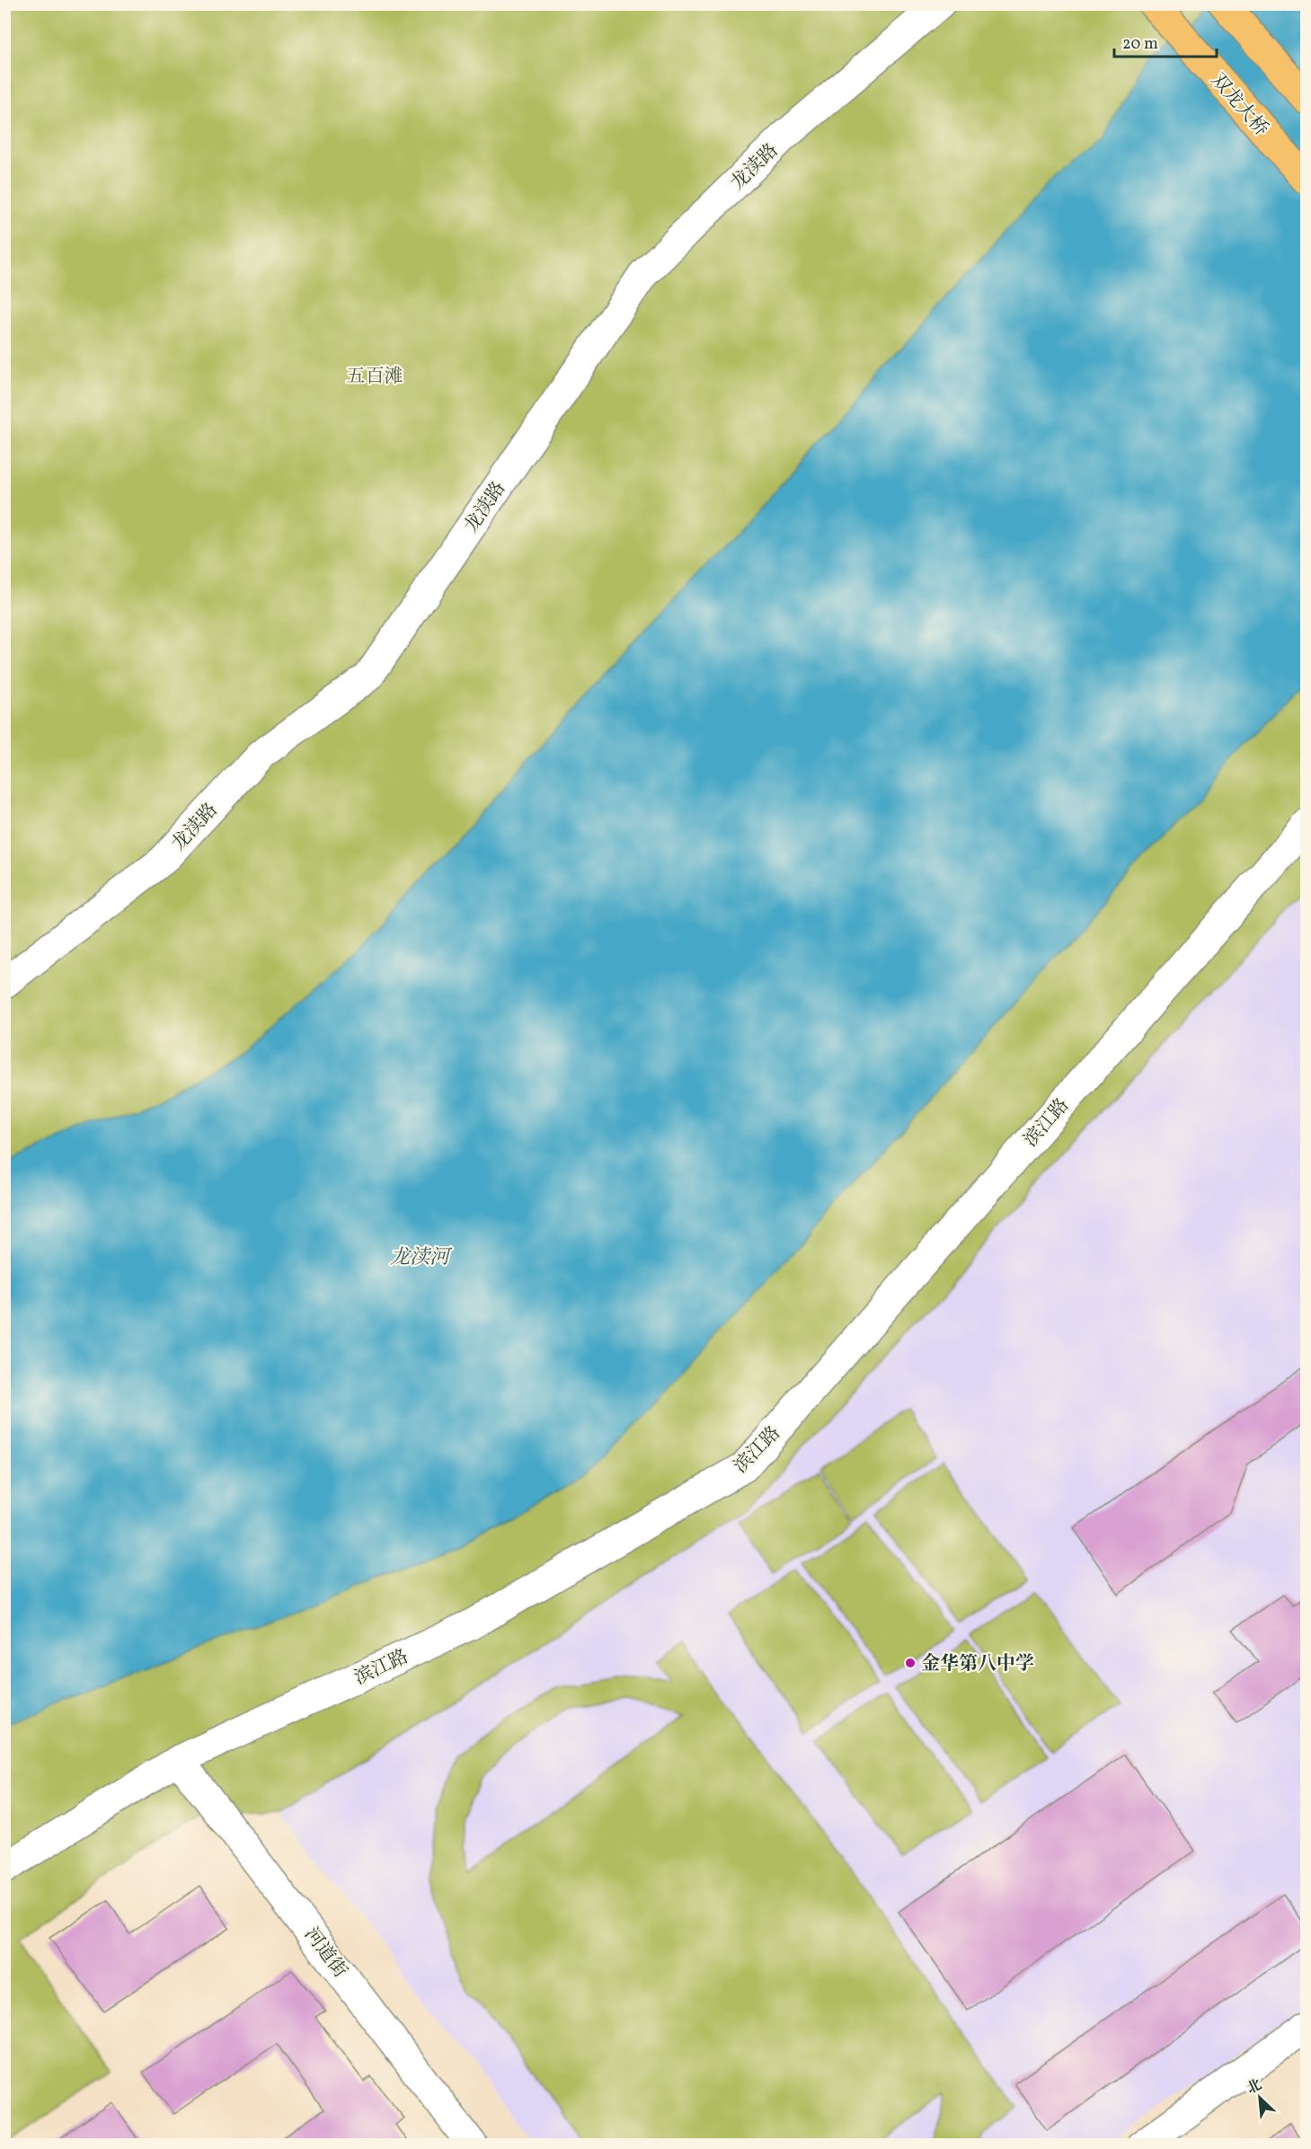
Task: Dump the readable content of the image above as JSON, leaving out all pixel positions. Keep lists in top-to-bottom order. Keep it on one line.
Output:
{"streets":{"main road":["双龙大桥"],"street":["龙渎路","滨江路","河道街"]},"crossings":[["滨江路","河道街"]],"water":["龙渎河"],"parks":["五百滩"],"places":["金华第八中学"],"scale_bar":"20 m","north":"top left"}
